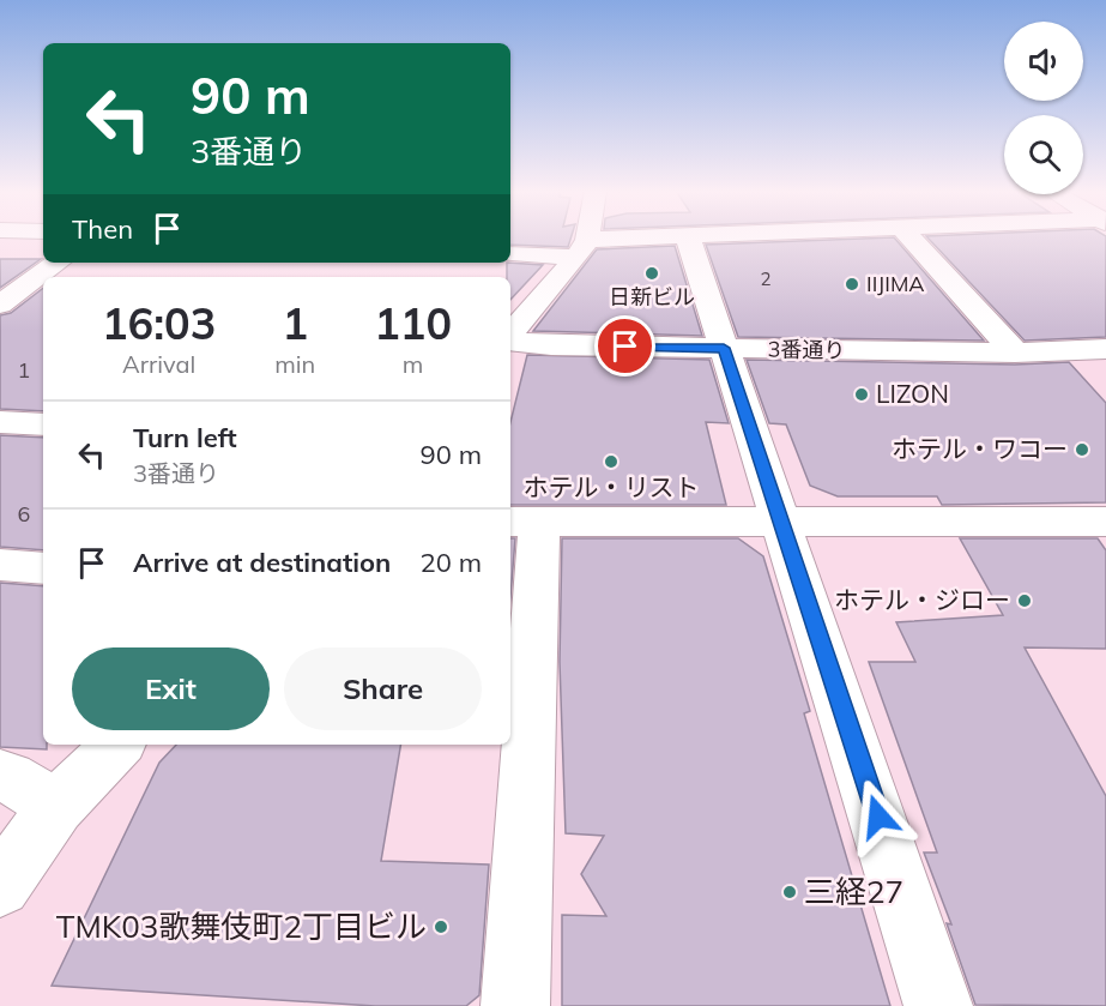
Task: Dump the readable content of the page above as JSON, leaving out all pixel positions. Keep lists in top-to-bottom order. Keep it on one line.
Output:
{"streets":{"street":["3番通り"]},"places":["日新ビル","IIJIMA","LIZON","ホテル・ワコー","ホテル・リスト","ホテル・ジロー","三経27","TMK03歌舞伎町2丁目ビル"],"house_numbers":["2","1","6"],"page":{"turn":["90 m","3番通り"],"then":"Then","eta":["16:03","Arrival","1","min","110","m"],"list":[{"name":"Turn left","note":"3番通り","value":"90 m"},{"name":"Arrive at destination","value":"20 m"}],"buttons":["Exit","Share"]}}
